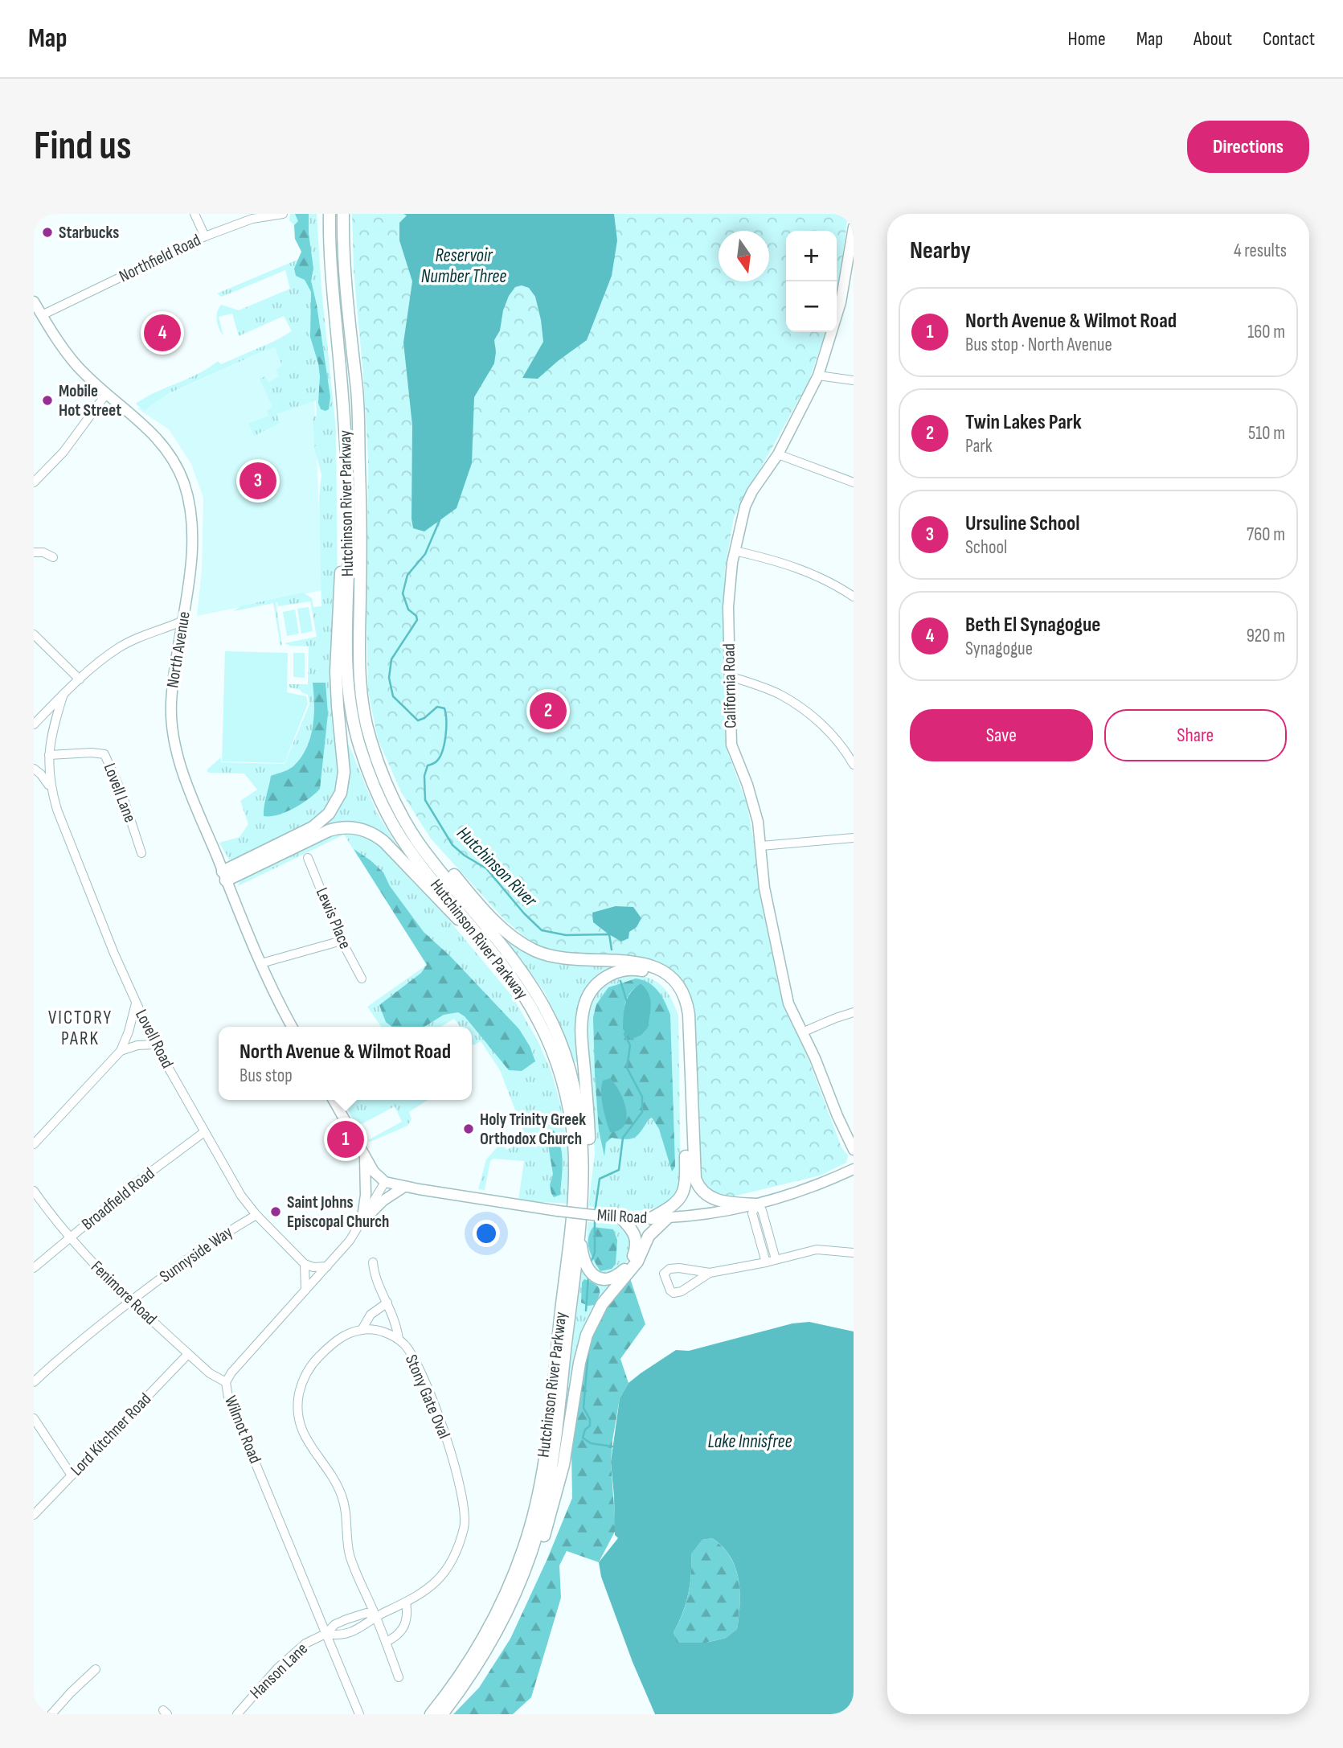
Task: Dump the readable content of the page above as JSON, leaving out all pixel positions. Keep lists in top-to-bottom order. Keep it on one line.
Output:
{"streets":{"highway":["Hutchinson River Parkway"],"main road":["North Avenue","California Road","Mill Road"],"street":["Northfield Road","Lovell Lane","Lewis Place","Lovell Road","Broadfield Road","Sunnyside Way","Fenimore Road","Stony Gate Oval","Wilmot Road","Lord Kitchner Road","Hanson Lane"]},"crossings":[["Northfield Road","North Avenue"],["Lovell Lane","Lovell Road"],["Lovell Road","Broadfield Road"],["Lovell Road","Sunnyside Way"],["Broadfield Road","Fenimore Road"],["Mill Road","Wilmot Road"],["Sunnyside Way","Fenimore Road"],["Fenimore Road","Wilmot Road"],["Fenimore Road","Lord Kitchner Road"],["Stony Gate Oval","Wilmot Road"],["Stony Gate Oval","Hanson Lane"],["Wilmot Road","Hanson Lane"]],"districts":["VICTORY PARK"],"water":["Reservoir Number Three","Hutchinson River","Lake Innisfree"],"places":["Starbucks","Mobile Hot Street","Holy Trinity Greek Orthodox Church","Saint Johns Episcopal Church"],"north":"bottom","page":{"header":"Map","nav":["Home","Map","About","Contact"],"buttons":["Directions",["Save","Share"]],"title":"Find us","heading":["Nearby","4 results"],"map_buttons":["+","−"],"list":[{"mark":"1","name":"North Avenue & Wilmot Road","note":"Bus stop · North Avenue","value":"160 m"},{"mark":"2","name":"Twin Lakes Park","note":"Park","value":"510 m"},{"mark":"3","name":"Ursuline School","note":"School","value":"760 m"},{"mark":"4","name":"Beth El Synagogue","note":"Synagogue","value":"920 m"}],"pins":["4","3","2","1"],"popup":["North Avenue & Wilmot Road","Bus stop"]}}
